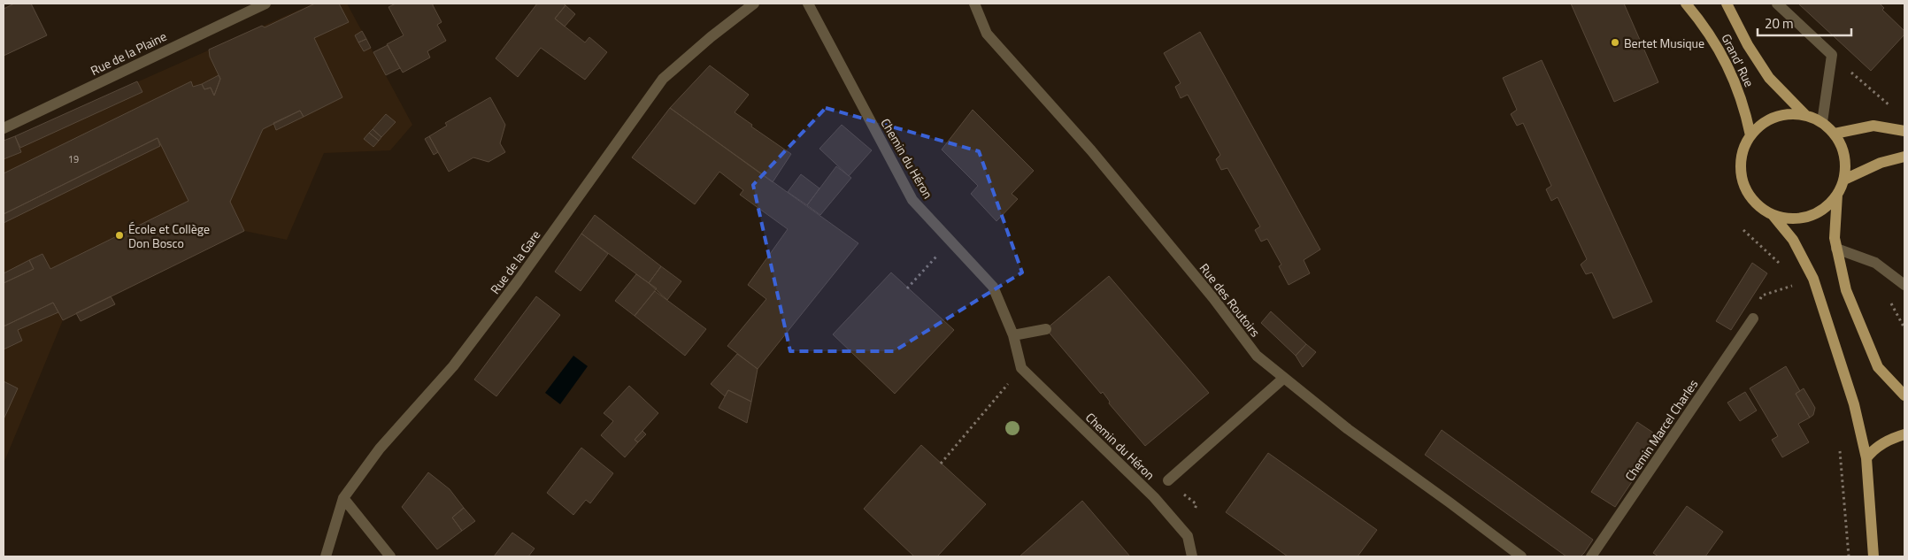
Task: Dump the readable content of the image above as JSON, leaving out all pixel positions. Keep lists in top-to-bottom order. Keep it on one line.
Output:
{"streets":{"main road":["Grand' Rue"],"street":["Rue de la Plaine","Chemin du Héron","Rue de la Gare","Rue des Routoirs","Chemin Marcel Charles"]},"crossings":[["Chemin du Héron","Rue des Routoirs"]],"places":["Bertet Musique","École et Collège Don Bosco"],"house_numbers":["19"],"scale_bar":"20 m"}
